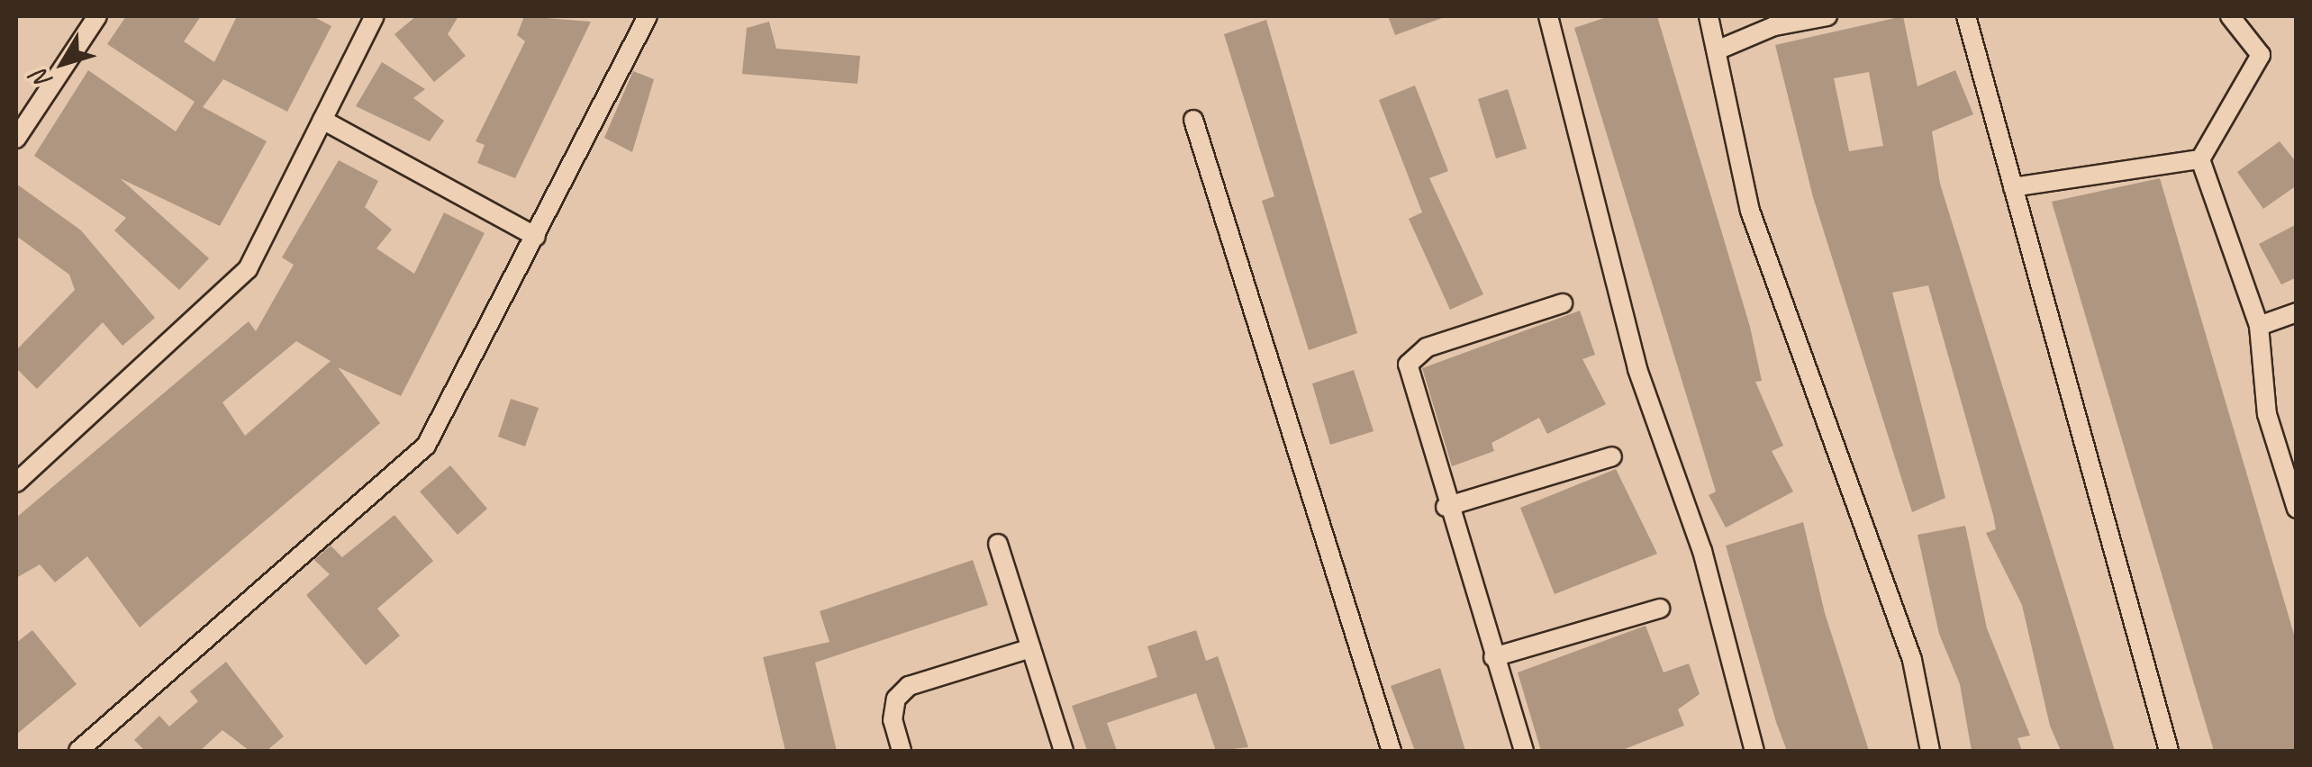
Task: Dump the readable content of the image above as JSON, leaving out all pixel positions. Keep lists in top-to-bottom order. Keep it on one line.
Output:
{"north":"bottom left"}
